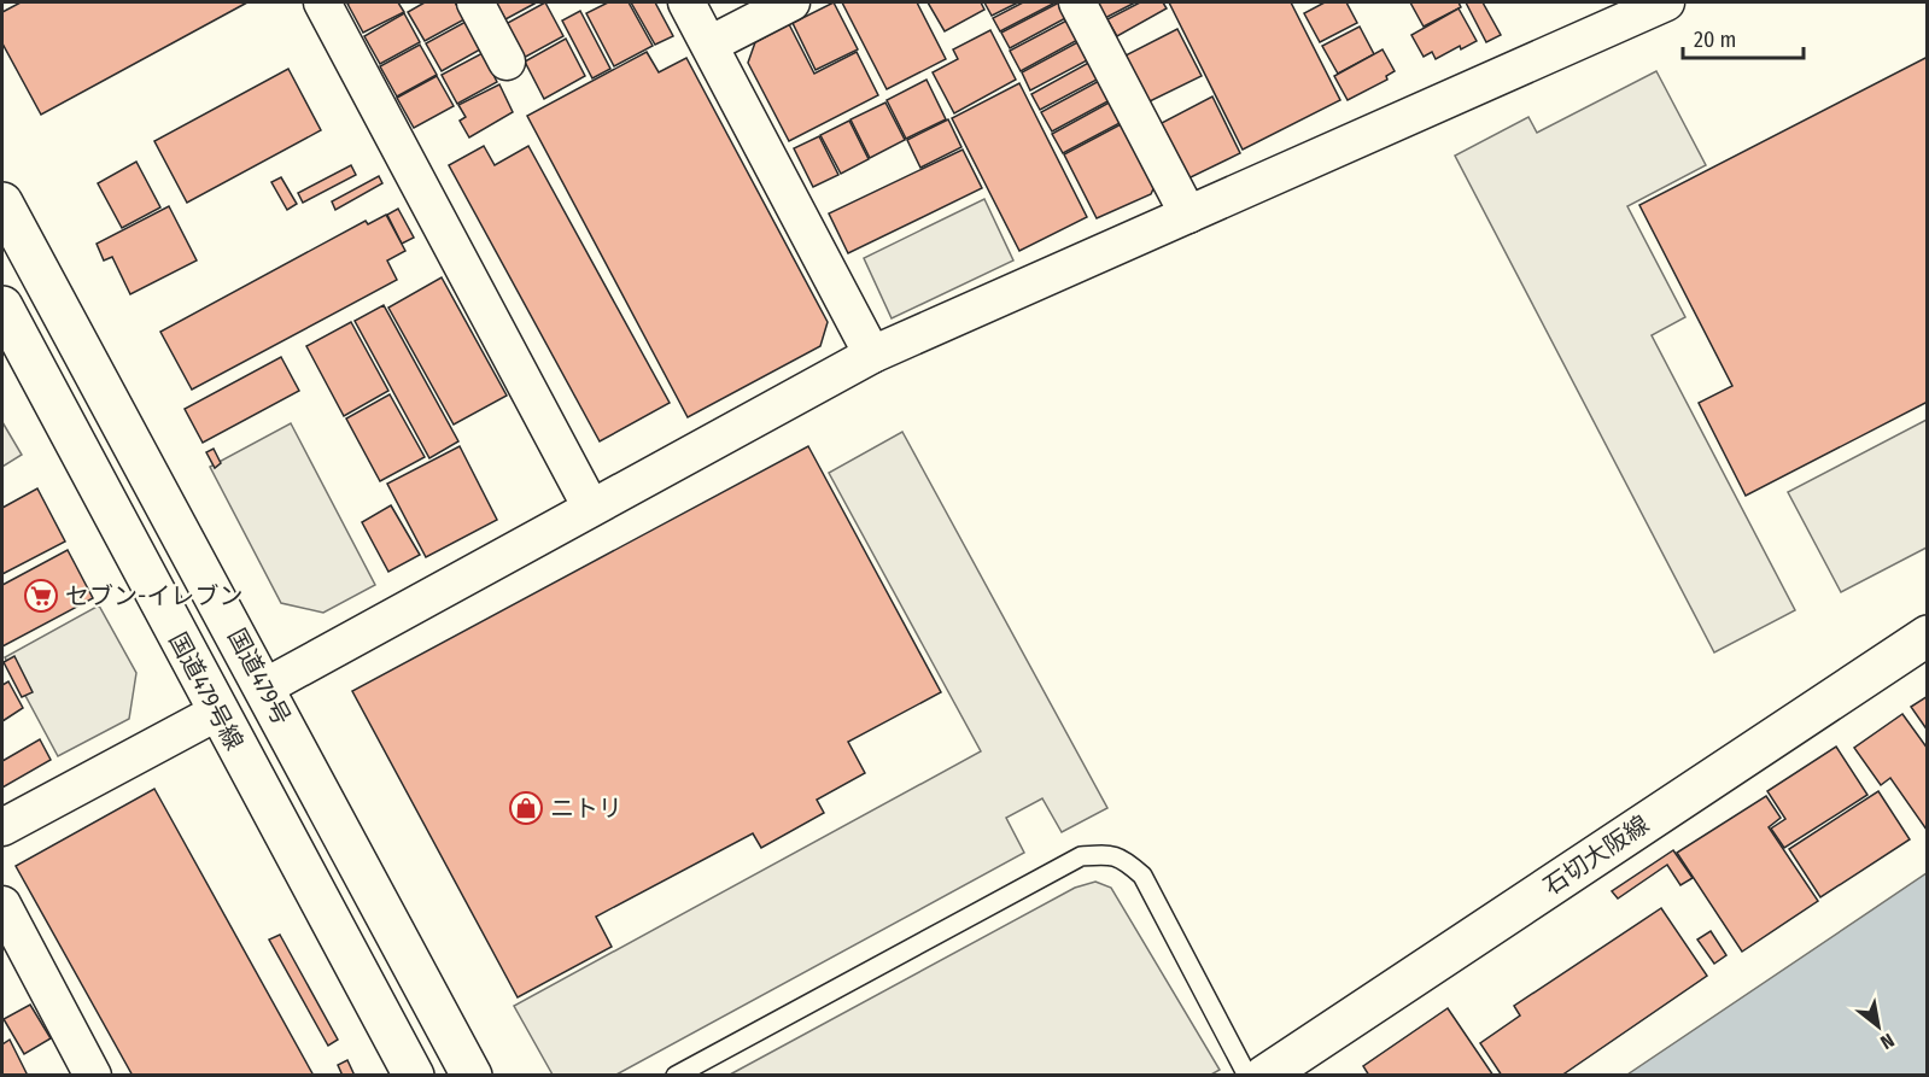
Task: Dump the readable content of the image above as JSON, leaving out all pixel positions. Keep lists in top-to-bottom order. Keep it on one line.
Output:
{"streets":{"main road":["国道479号","国道479号線","石切大阪線"]},"places":{"supermarket":["セブン-イレブン"],"shop":["ニトリ"]},"scale_bar":"20 m","north":"bottom right"}
